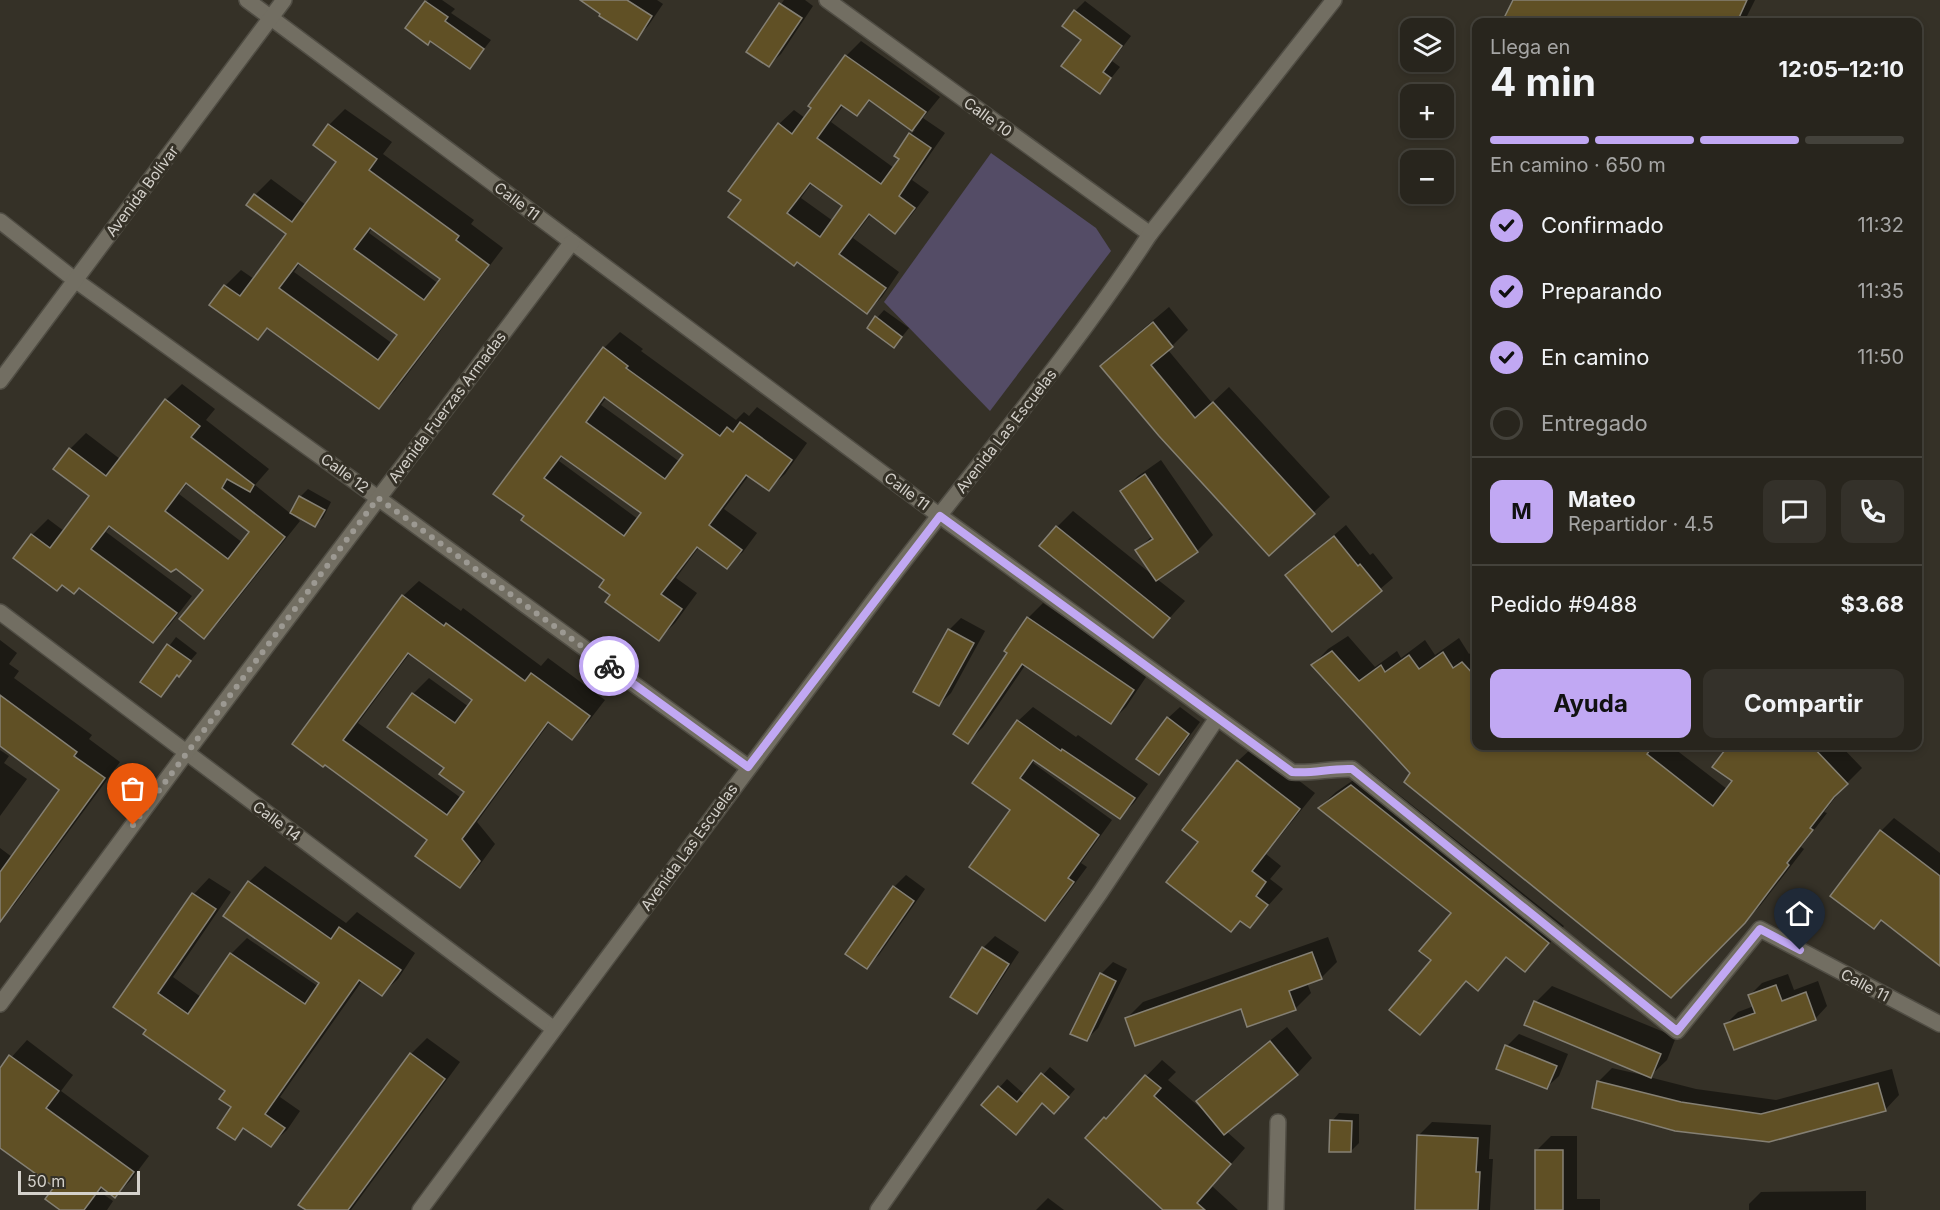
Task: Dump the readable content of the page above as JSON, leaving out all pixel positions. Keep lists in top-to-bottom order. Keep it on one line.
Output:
{"streets":{"street":["Calle 10","Avenida Bolívar","Calle 11","Avenida Fuerzas Armadas","Avenida Las Escuelas","Calle 12","Calle 14"]},"crossings":[["Calle 10","Avenida Las Escuelas"],["Avenida Bolívar","Calle 11"],["Avenida Bolívar","Calle 12"],["Calle 11","Avenida Fuerzas Armadas"],["Calle 11","Avenida Las Escuelas"],["Avenida Fuerzas Armadas","Calle 12"],["Avenida Fuerzas Armadas","Calle 14"],["Avenida Las Escuelas","Calle 12"],["Avenida Las Escuelas","Calle 14"]],"scale_bar":"50 m","page":{"map_buttons":["+","−"],"heading":["4 min","Llega en","12:05–12:10"],"panel":["Mateo","Repartidor · 4.5","Pedido #9488","$3.68"],"bar":"En camino · 650 m","list":[["Confirmado","11:32"],["Preparando","11:35"],["En camino","11:50"],"Entregado"],"round":"M","buttons":["Ayuda","Compartir"],"scale":"50 m"}}
